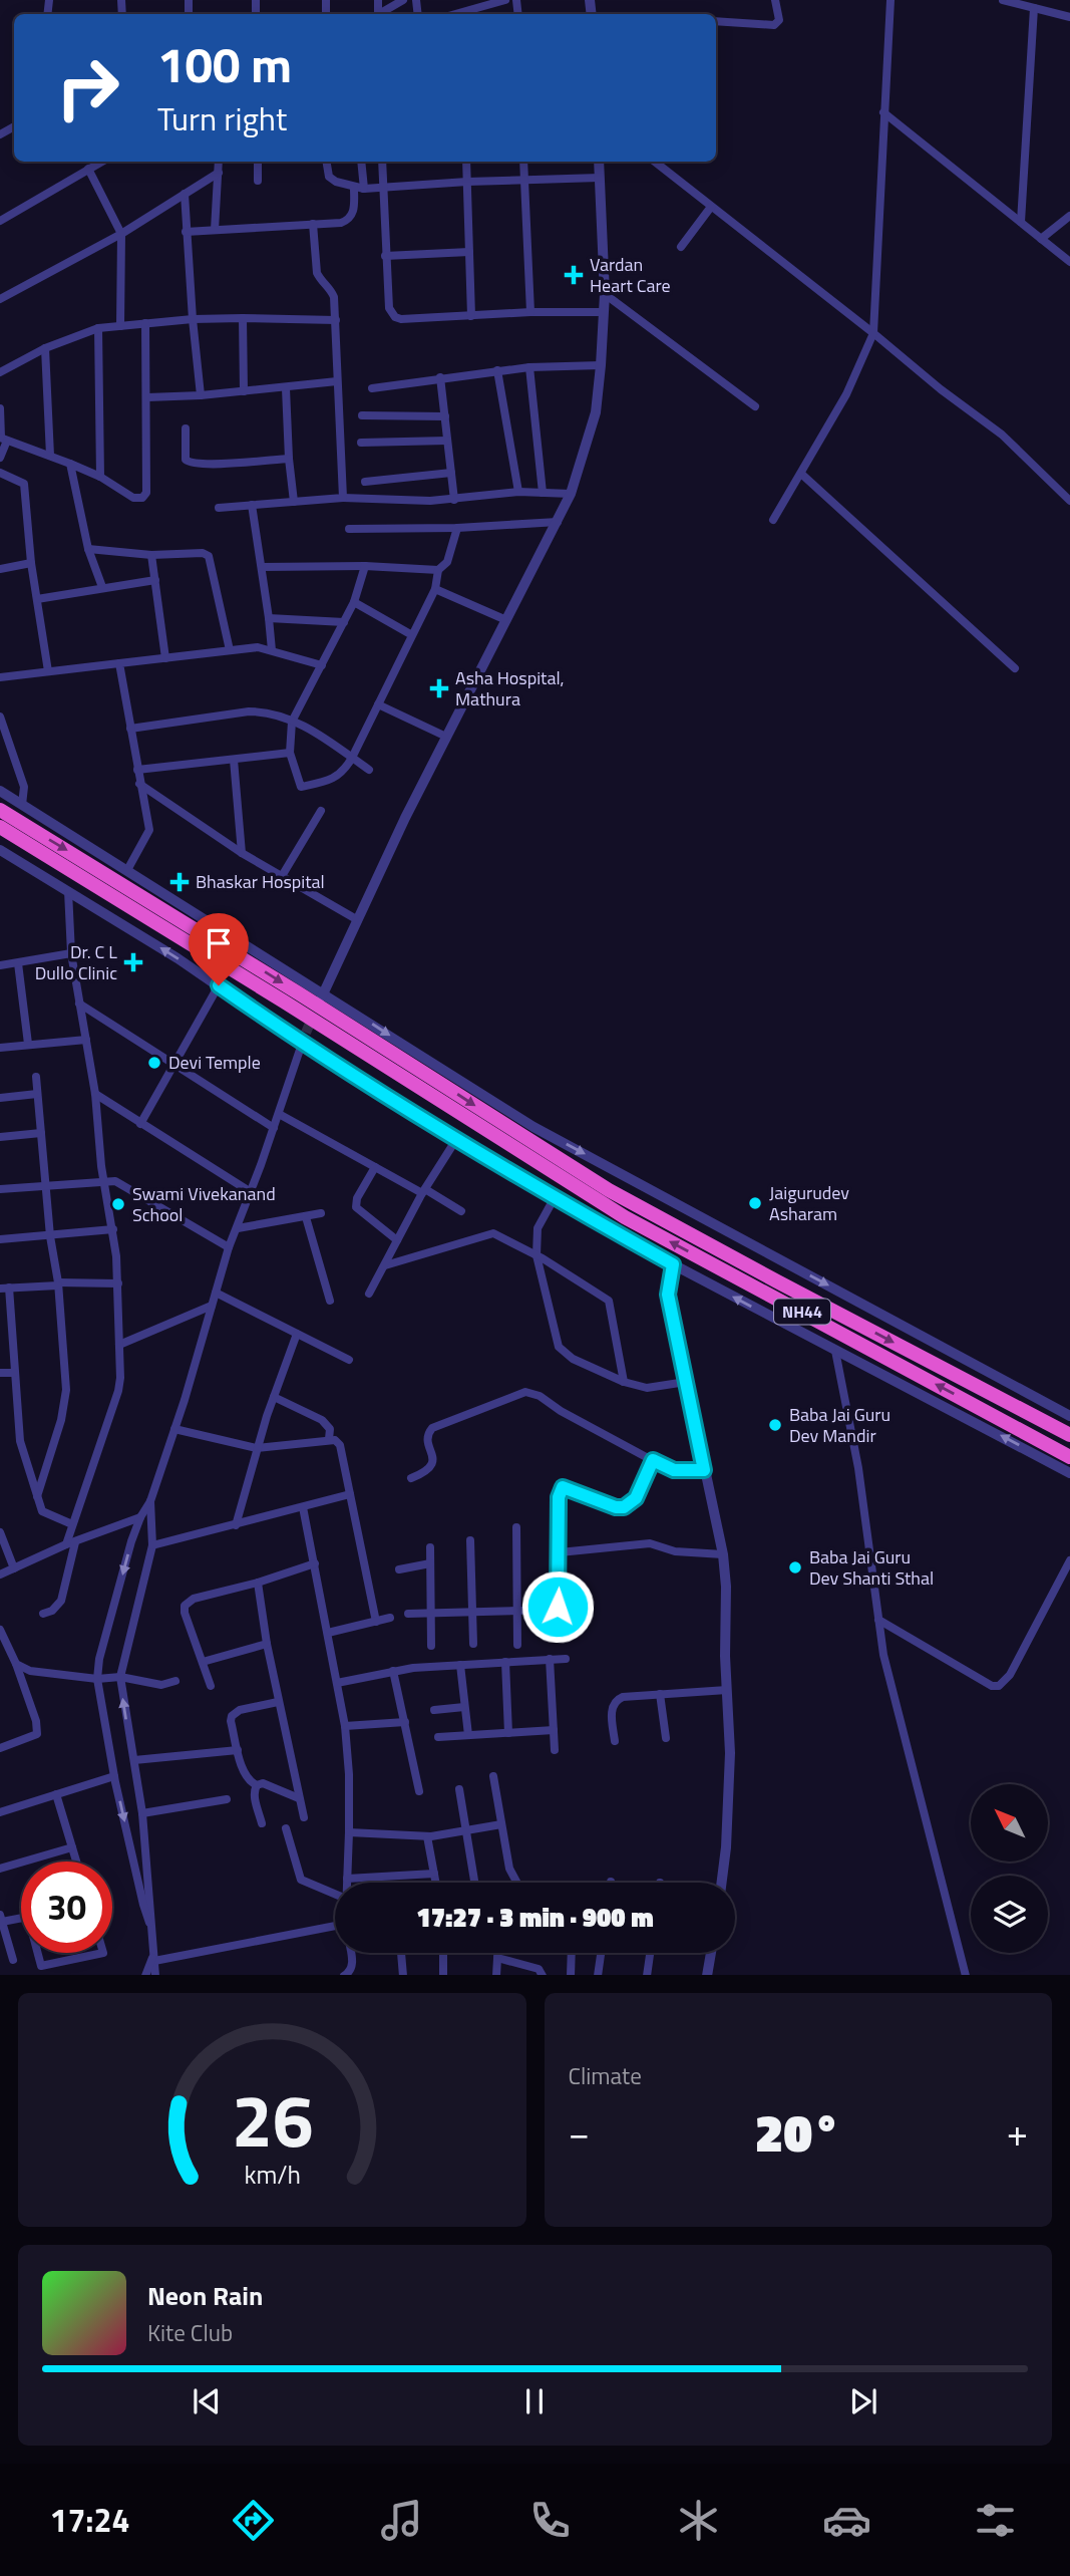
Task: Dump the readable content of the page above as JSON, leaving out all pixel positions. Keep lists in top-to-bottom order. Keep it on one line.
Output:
{"streets":{"highway":["NH44"]},"places":{"health":["Vardan Heart Care","Asha Hospital, Mathura","Bhaskar Hospital","Dr. C L Dullo Clinic"],"other":["Devi Temple","Jaigurudev Asharam","Swami Vivekanand School","Baba Jai Guru Dev Mandir","Baba Jai Guru Dev Shanti Sthal"]},"north":"top left","page":{"turn":["100 m","Turn right"],"limit":"30","trip":"17:27 · 3 min · 900 m","tile":"Climate","heat":["−","20°","+"],"song":["Neon Rain","Kite Club"],"tabs":"17:24","gauge":["26","km/h"]}}
